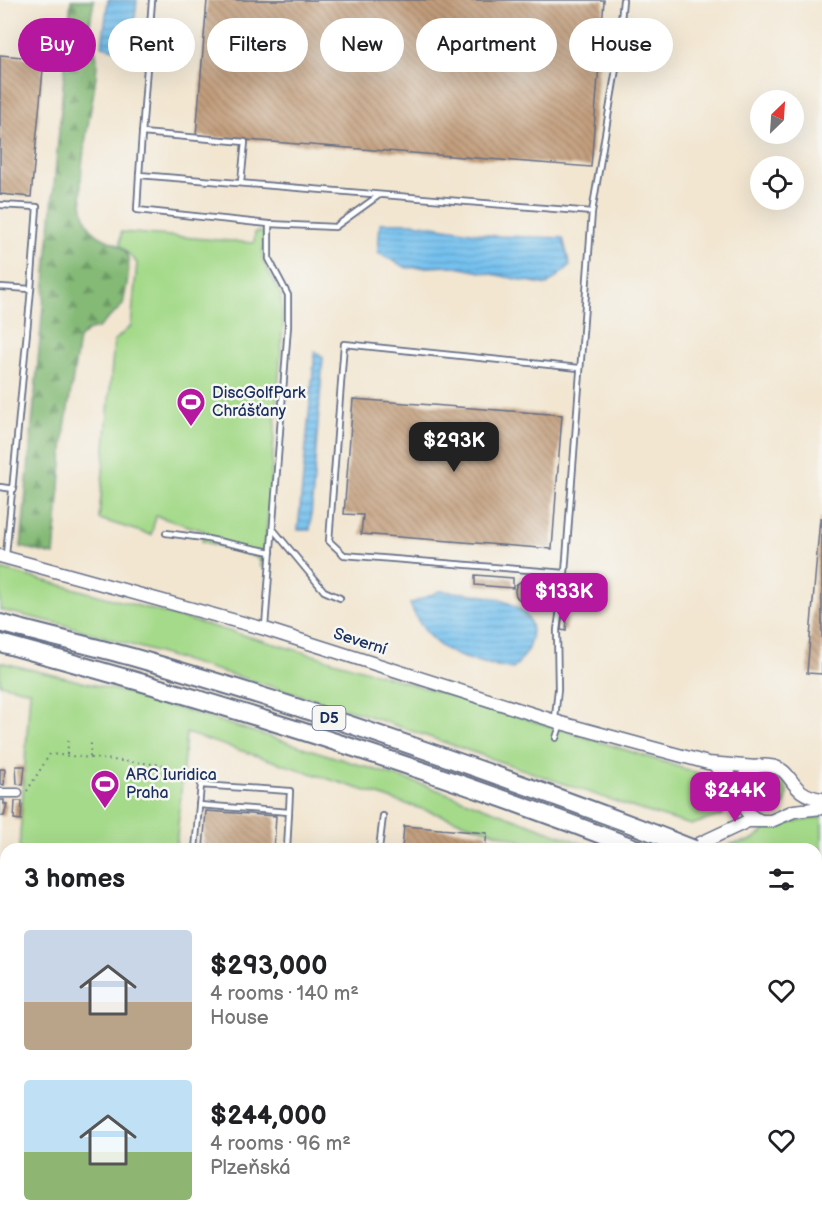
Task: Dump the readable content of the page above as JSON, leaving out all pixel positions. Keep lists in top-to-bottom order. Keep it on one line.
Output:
{"streets":{"highway":["D5"],"street":["Severní"]},"places":{"sports":["DiscGolfPark Chrášťany","ARC Iuridica Praha"]},"north":"top right","page":{"chip":["Buy","Rent","Filters","New","Apartment","House"],"price":["$293K","$133K","$244K"],"heading":"3 homes","list":[{"name":"$293,000","note":"4 rooms · 140 m² · House"},{"name":"$244,000","note":"4 rooms · 96 m² · Plzeňská"}]}}
